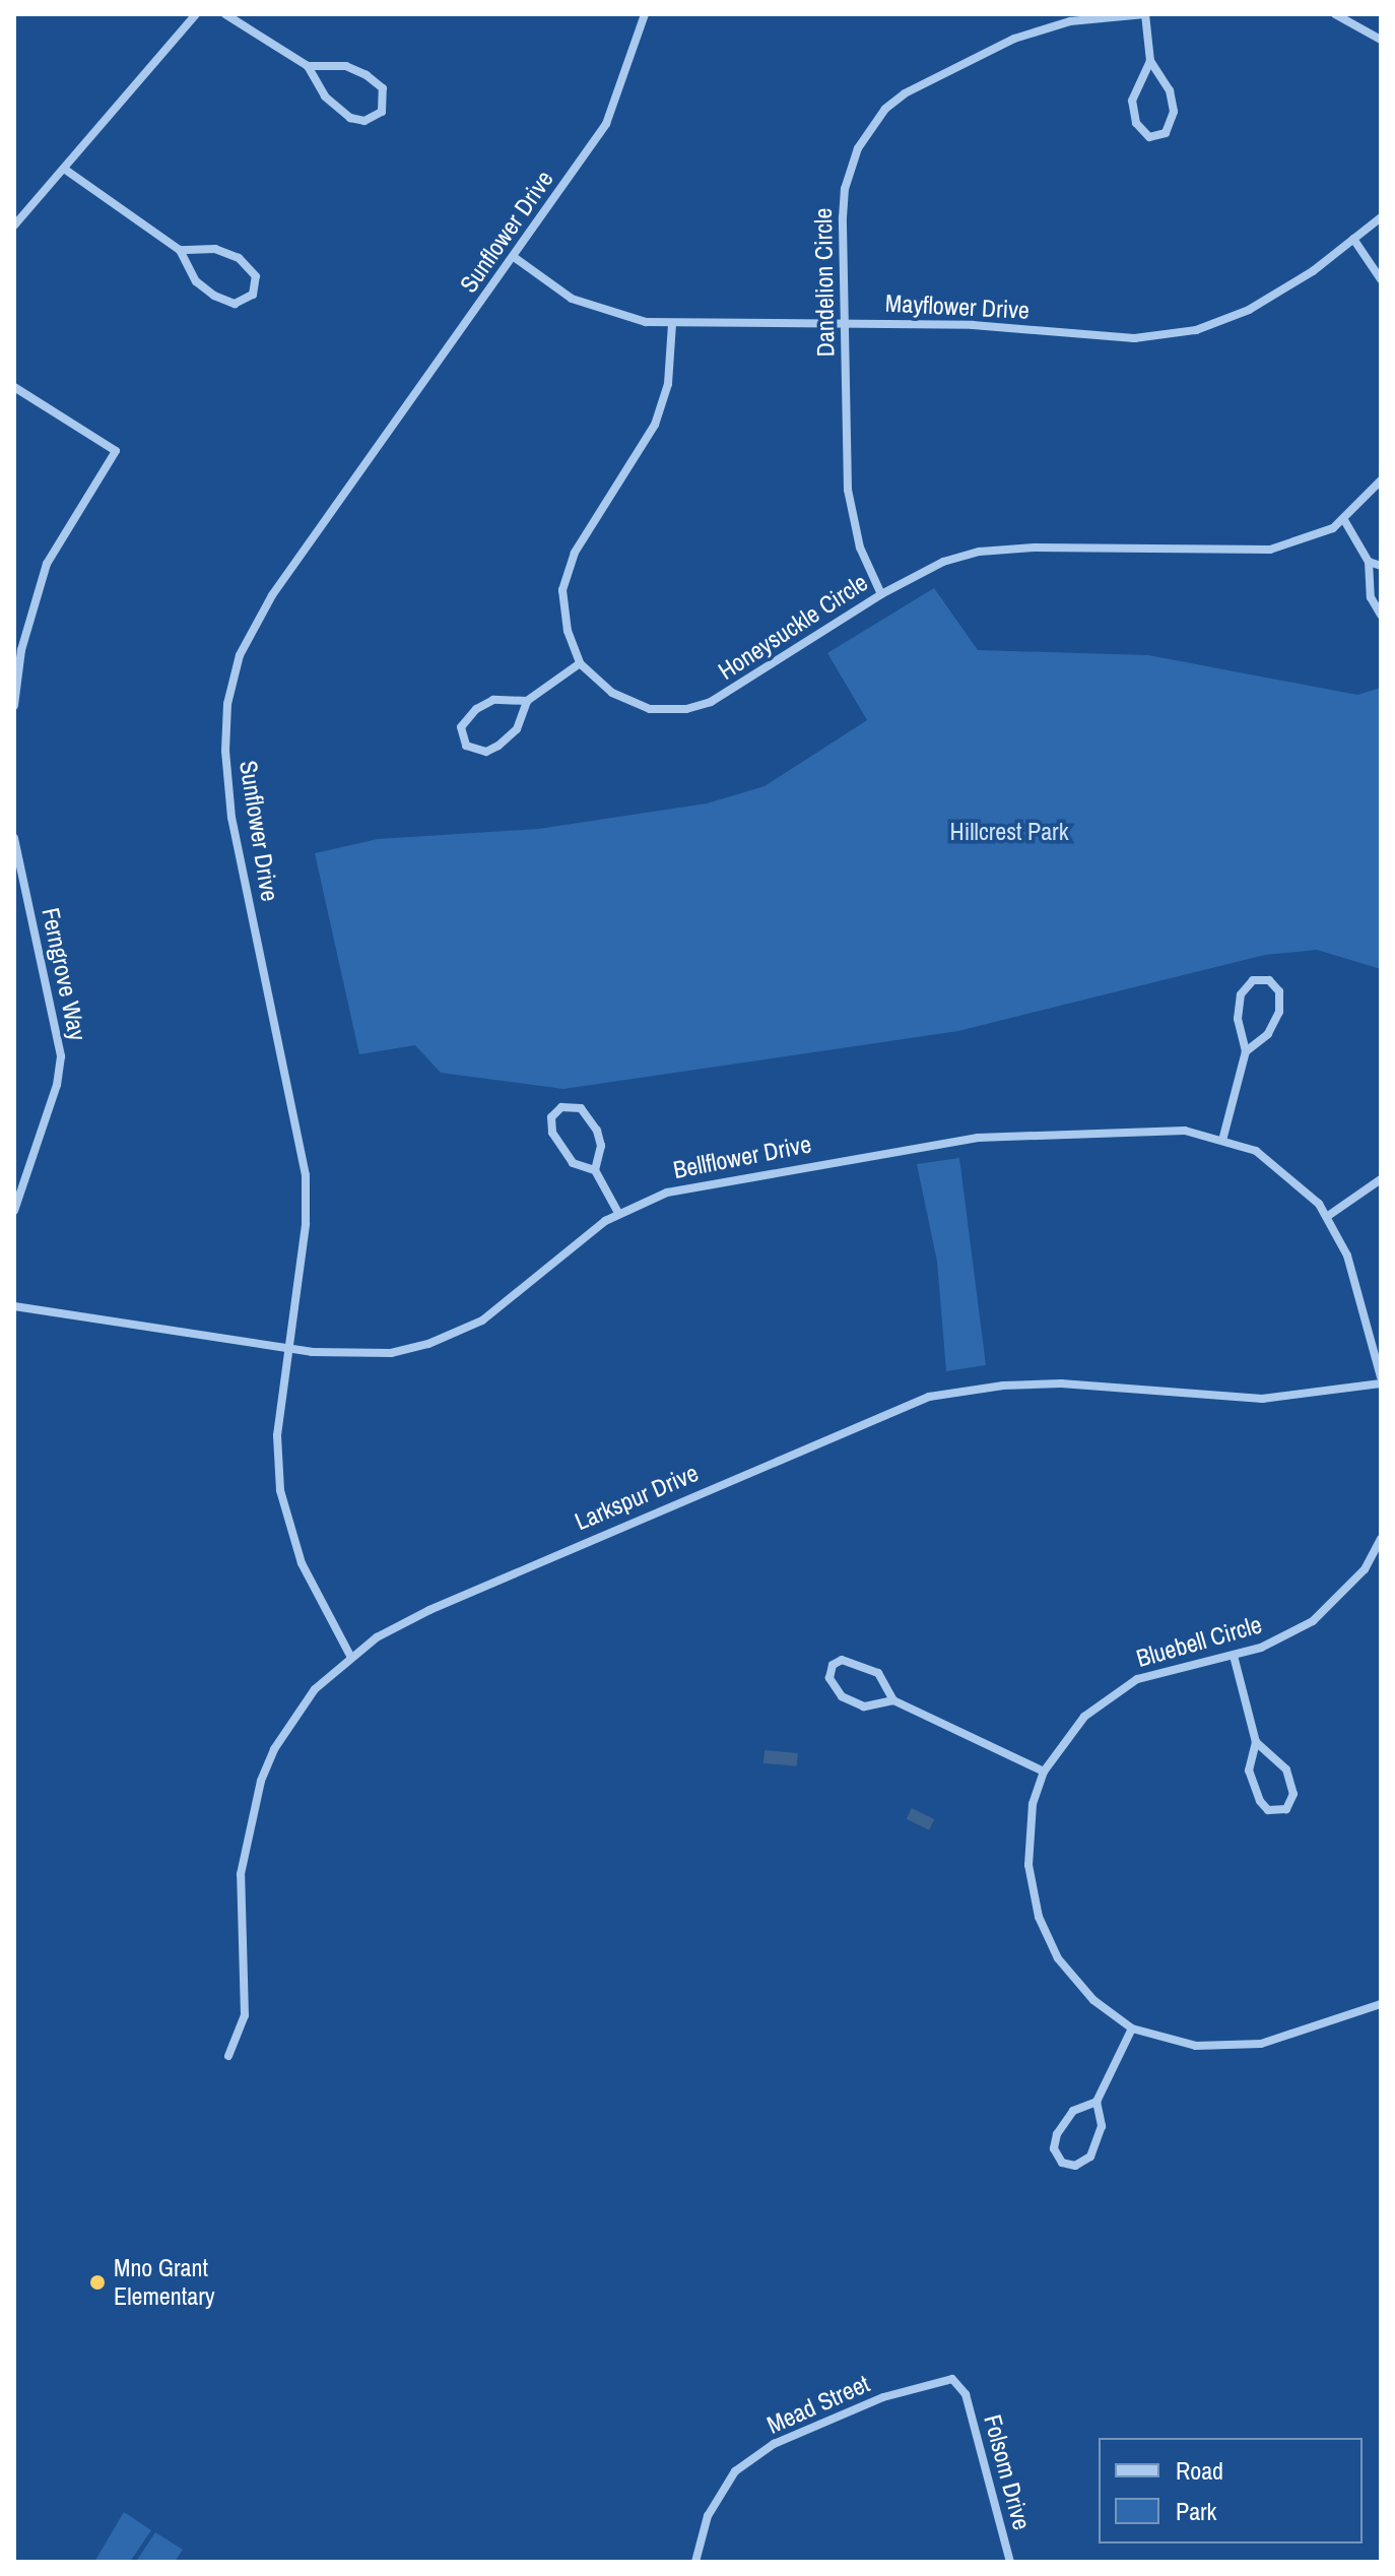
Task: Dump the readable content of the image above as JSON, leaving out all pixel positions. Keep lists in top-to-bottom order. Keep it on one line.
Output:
{"streets":{"street":["Sunflower Drive","Dandelion Circle","Mayflower Drive","Honeysuckle Circle","Ferngrove Way","Bellflower Drive","Larkspur Drive","Bluebell Circle","Mead Street","Folsom Drive"]},"crossings":[["Sunflower Drive","Mayflower Drive"],["Sunflower Drive","Bellflower Drive"],["Sunflower Drive","Larkspur Drive"],["Dandelion Circle","Mayflower Drive"],["Dandelion Circle","Honeysuckle Circle"],["Bellflower Drive","Larkspur Drive"],["Mead Street","Folsom Drive"]],"parks":["Hillcrest Park"],"places":["Mno Grant Elementary"],"legend":["Road","Park"]}
